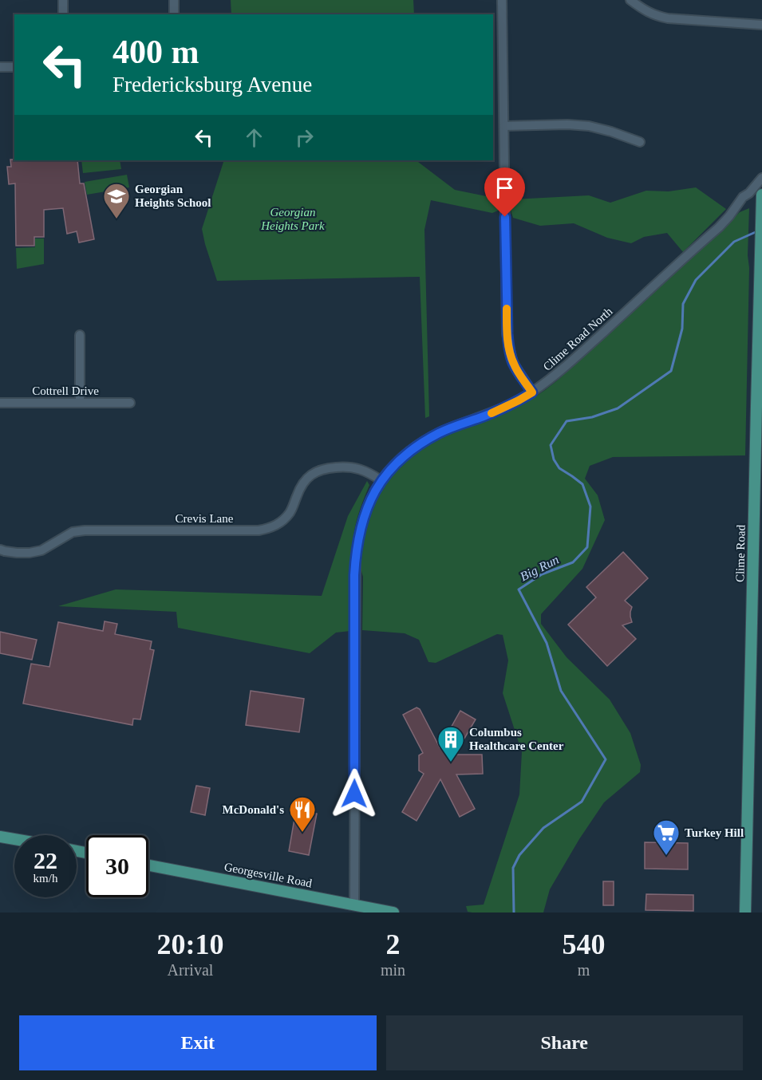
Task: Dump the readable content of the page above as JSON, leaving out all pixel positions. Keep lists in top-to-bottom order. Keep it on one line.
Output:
{"streets":{"main road":["Clime Road","Georgesville Road"],"street":["Clime Road North","Cottrell Drive","Crevis Lane"]},"crossings":[["Clime Road North","Crevis Lane"],["Clime Road North","Georgesville Road"]],"water":["Big Run"],"parks":["Georgian Heights Park"],"places":{"school or university":["Georgian Heights School"],"building":["Columbus Healthcare Center"],"restaurant":["McDonald's"],"supermarket":["Turkey Hill"]},"page":{"turn":["400 m","Fredericksburg Avenue"],"speed":"22 km/h","limit":"30","eta":["20:10","Arrival","2","min","540","m"],"buttons":["Exit","Share"]}}
